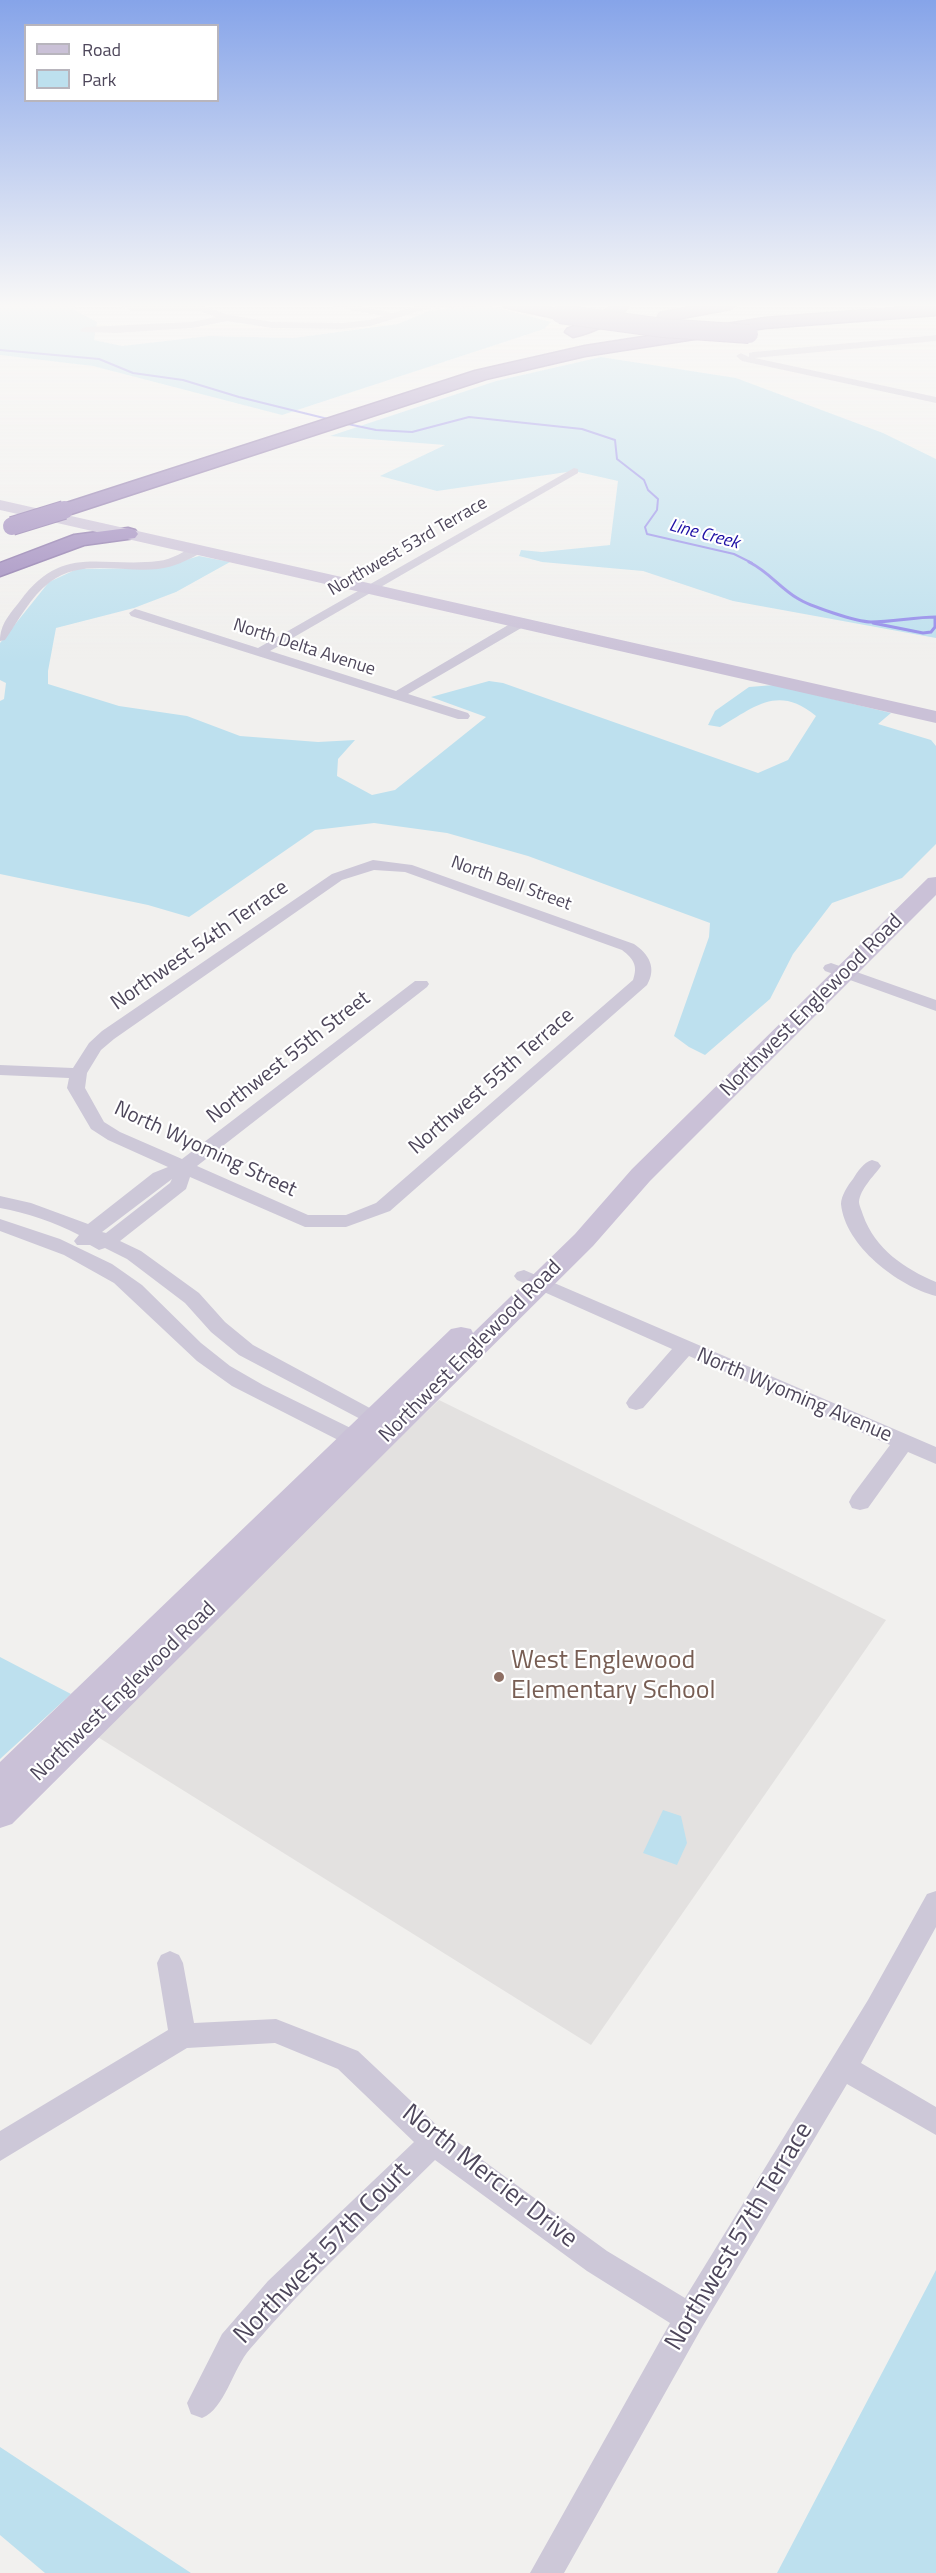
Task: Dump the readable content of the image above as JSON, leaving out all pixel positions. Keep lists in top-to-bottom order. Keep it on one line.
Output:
{"streets":{"main road":["Northwest Englewood Road"],"street":["Northwest 53rd Terrace","North Delta Avenue","North Bell Street","Northwest 54th Terrace","Northwest 55th Street","Northwest 55th Terrace","North Wyoming Street","North Wyoming Avenue","North Mercier Drive","Northwest 57th Terrace","Northwest 57th Court"]},"crossings":[["Northwest 53rd Terrace","North Delta Avenue"],["North Bell Street","Northwest 54th Terrace"],["North Bell Street","Northwest 55th Terrace"],["Northwest 54th Terrace","North Wyoming Street"],["Northwest Englewood Road","North Wyoming Avenue"],["Northwest 55th Street","North Wyoming Street"],["Northwest 55th Terrace","North Wyoming Street"],["North Mercier Drive","Northwest 57th Terrace"],["North Mercier Drive","Northwest 57th Court"]],"water":["Line Creek"],"places":["West Englewood Elementary School"],"legend":["Road","Park"]}
